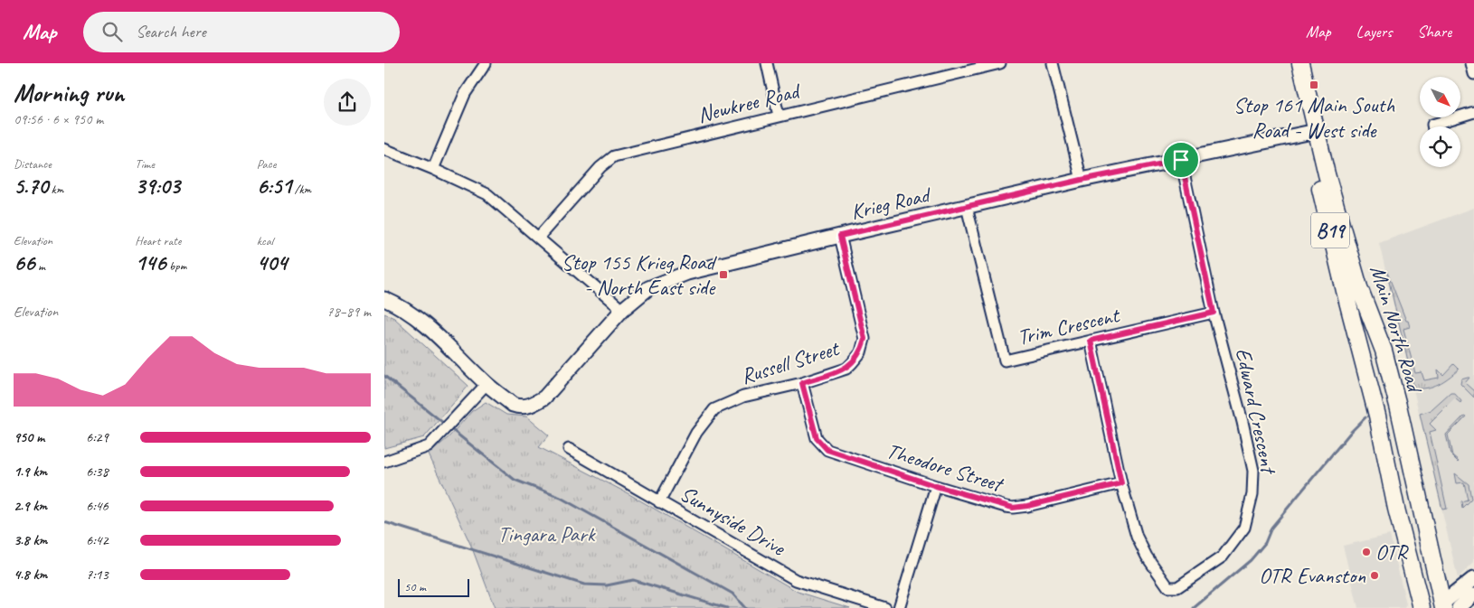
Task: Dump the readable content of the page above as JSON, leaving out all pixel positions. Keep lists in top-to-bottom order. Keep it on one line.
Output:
{"streets":{"main road":["B19","Main North Road"],"street":["Newkree Road","Krieg Road","Trim Crescent","Russell Street","Edward Crescent","Theodore Street","Sunnyside Drive"]},"crossings":[["Krieg Road","Trim Crescent"],["Krieg Road","Main North Road"],["Krieg Road","Russell Street"],["Krieg Road","Edward Crescent"],["Trim Crescent","Edward Crescent"],["Russell Street","Theodore Street"],["Russell Street","Sunnyside Drive"],["Edward Crescent","Theodore Street"]],"parks":["Tingara Park"],"places":{"transit":["Stop 161 Main South Road - West side","Stop 155 Krieg Road - North East side"],"other":["OTR","OTR Evanston"]},"scale_bar":"50 m","north":"bottom right","page":{"header":"Map","search":"Search here","nav":["Map","Layers","Share"],"heading":["Morning run","09:56 · 6 × 950 m"],"stats":[["Distance","5.70 km"],["Time","39:03"],["Pace","6:51 /km"],["Elevation","66 m"],["Heart rate","146 bpm"],["kcal","404"]],"chart":["Elevation","78–89 m"],"list":[{"name":"950 m","note":"6:29"},{"name":"1.9 km","note":"6:38"},{"name":"2.9 km","note":"6:46"},{"name":"3.8 km","note":"6:42"},{"name":"4.8 km","note":"7:13"}],"scale":"50 m"}}
